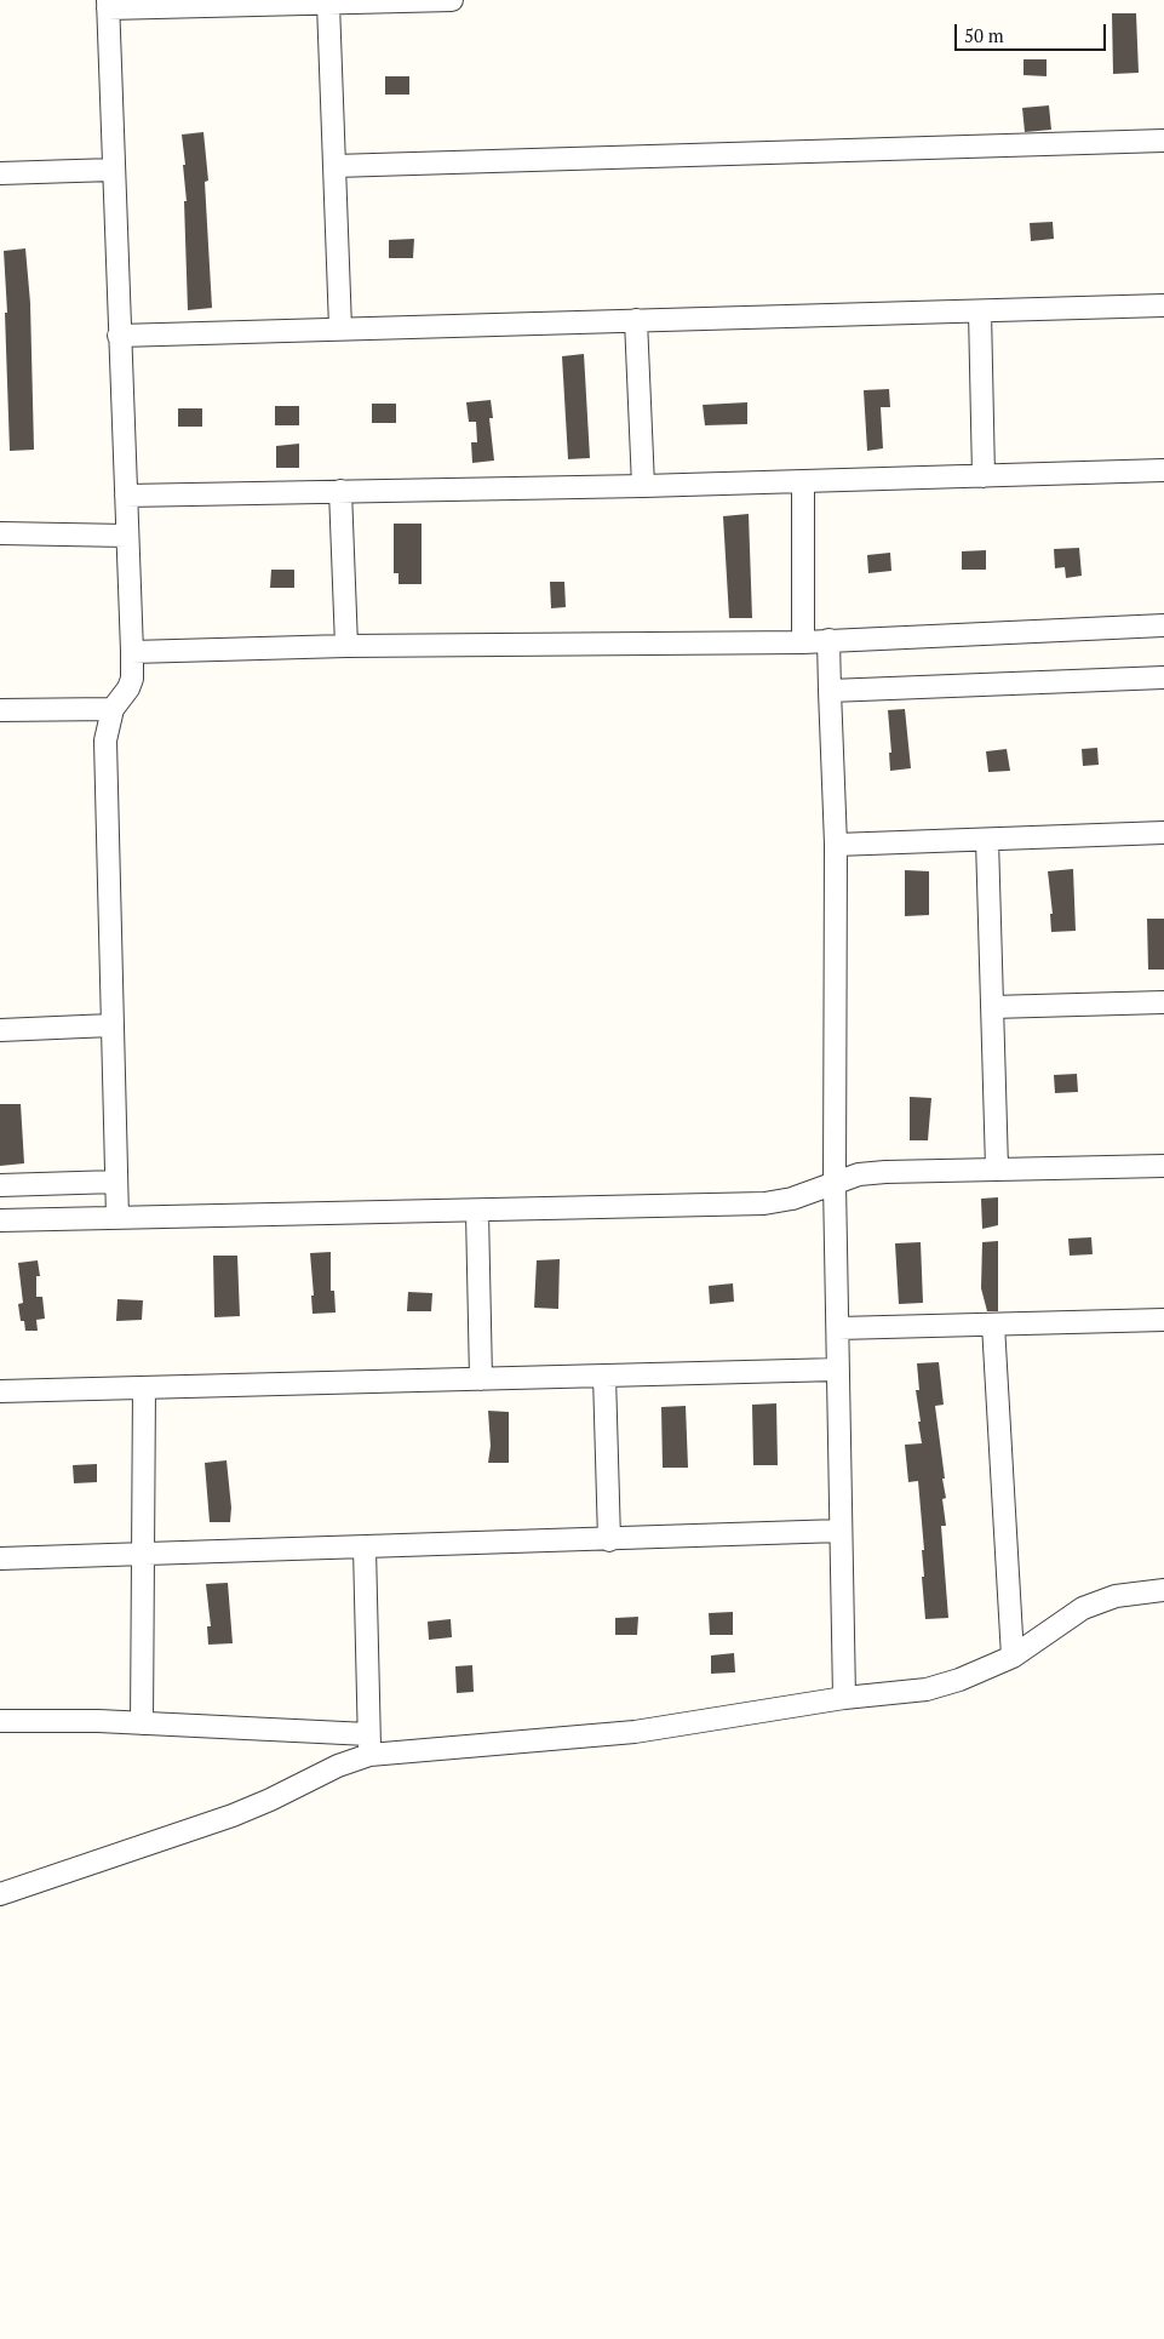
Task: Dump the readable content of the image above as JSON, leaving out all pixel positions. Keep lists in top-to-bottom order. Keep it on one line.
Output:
{"scale_bar":"50 m"}
